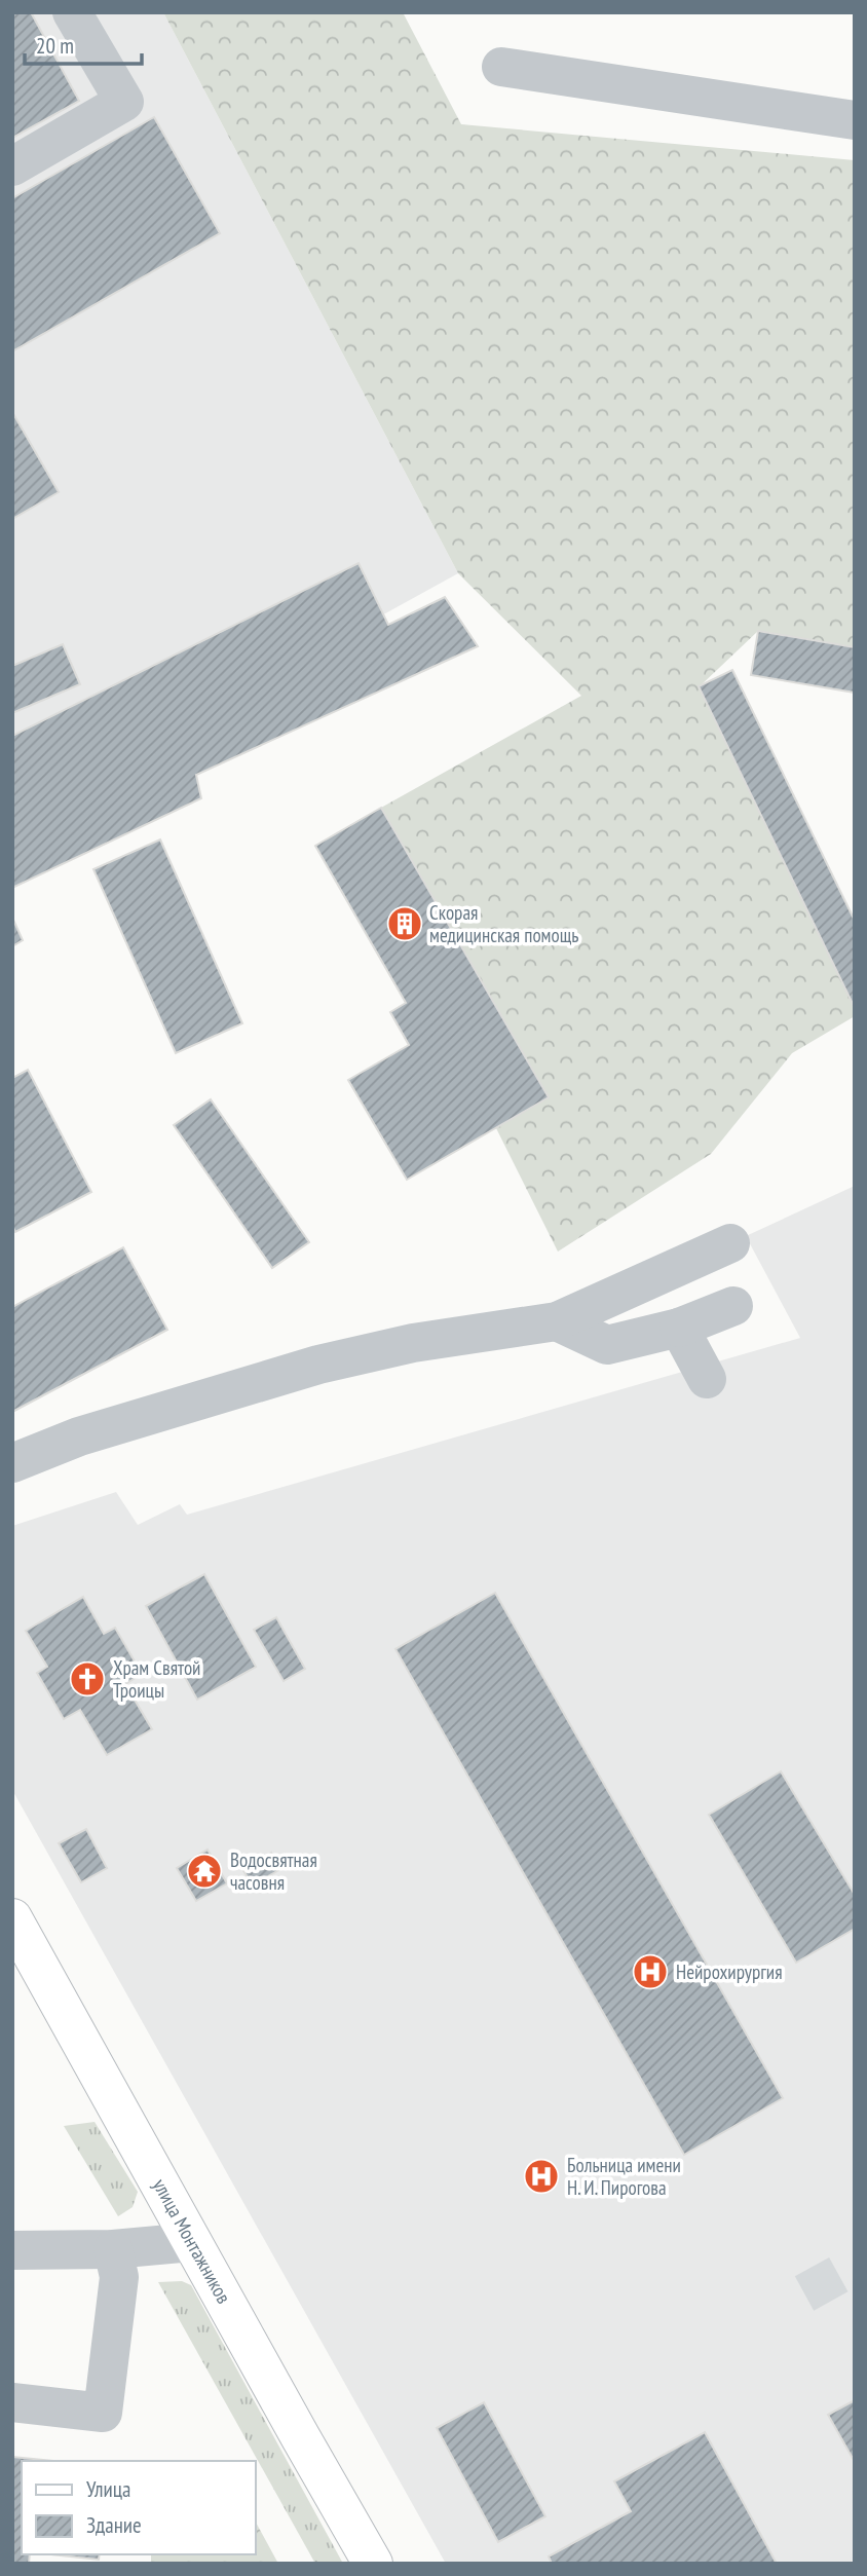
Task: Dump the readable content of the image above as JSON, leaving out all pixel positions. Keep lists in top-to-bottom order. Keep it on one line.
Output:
{"streets":{"main road":["улица Монтажников"]},"places":{"building":["Скорая медицинская помощь"],"church":["Храм Святой Троицы"],"temple":["Водосвятная часовня"],"hospital":["Нейрохирургия","Больница имени Н. И. Пирогова"]},"legend":["Улица","Здание"],"scale_bar":"20 m"}
